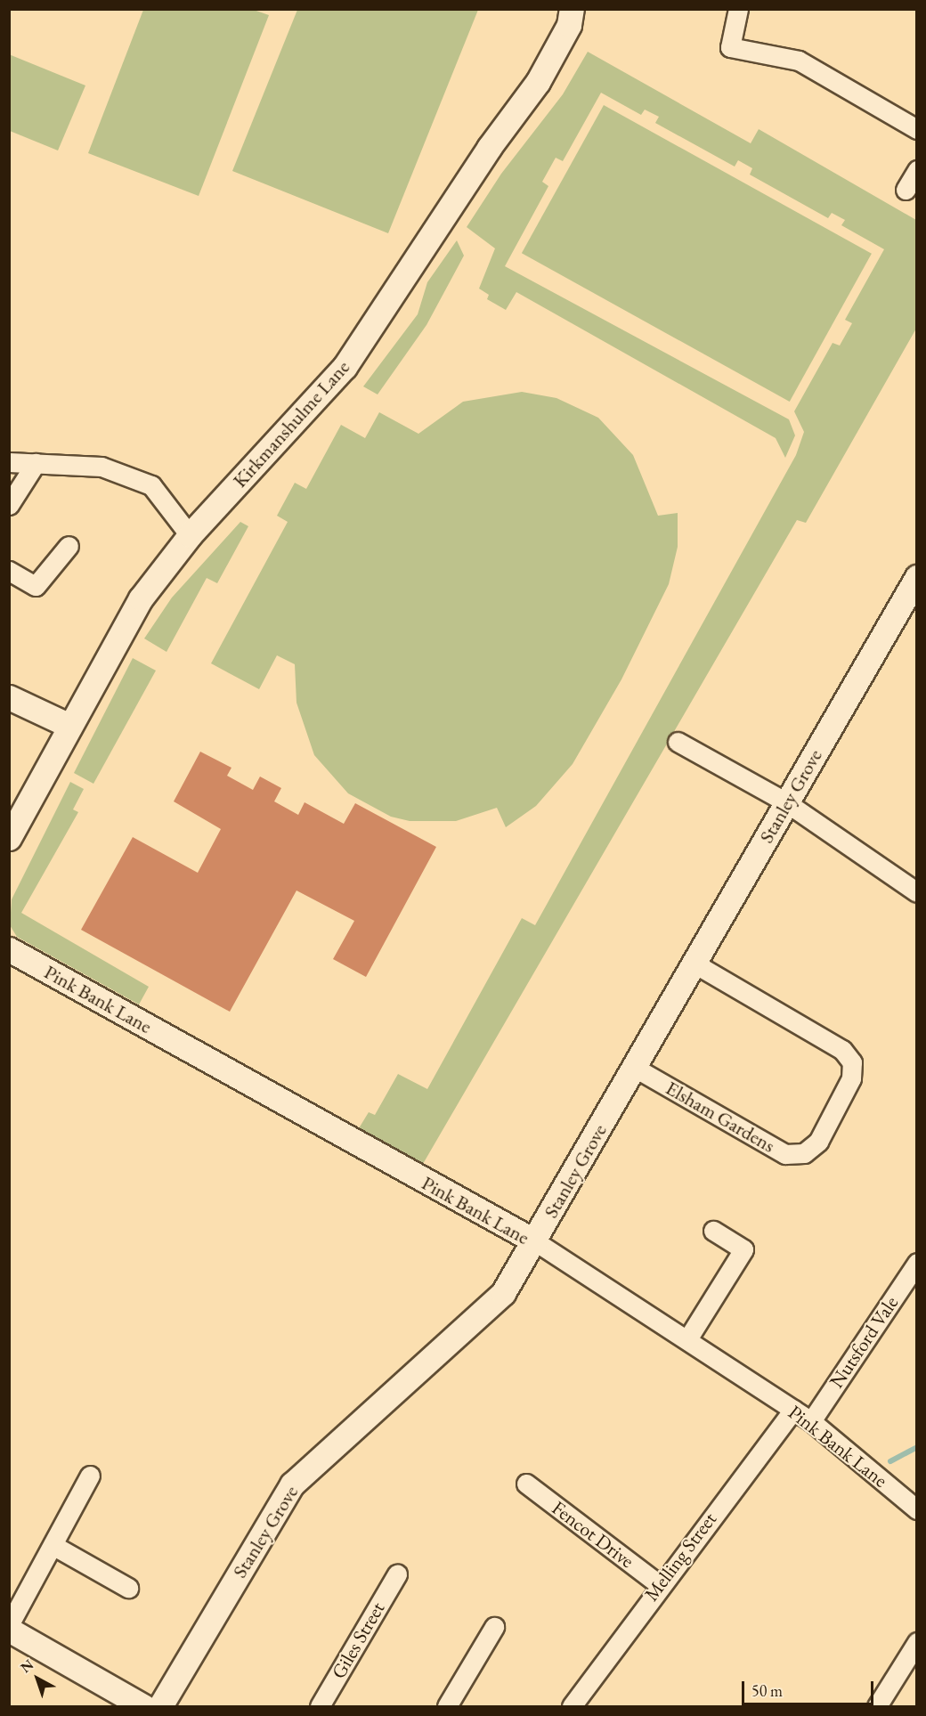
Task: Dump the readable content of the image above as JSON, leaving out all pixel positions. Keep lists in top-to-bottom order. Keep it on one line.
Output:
{"streets":{"street":["Kirkmanshulme Lane","Stanley Grove","Pink Bank Lane","Elsham Gardens","Nutsford Vale","Fencot Drive","Melling Street","Giles Street"]},"crossings":[["Stanley Grove","Pink Bank Lane"],["Stanley Grove","Elsham Gardens"],["Pink Bank Lane","Nutsford Vale"],["Pink Bank Lane","Melling Street"],["Fencot Drive","Melling Street"]],"scale_bar":"50 m","north":"top left"}
